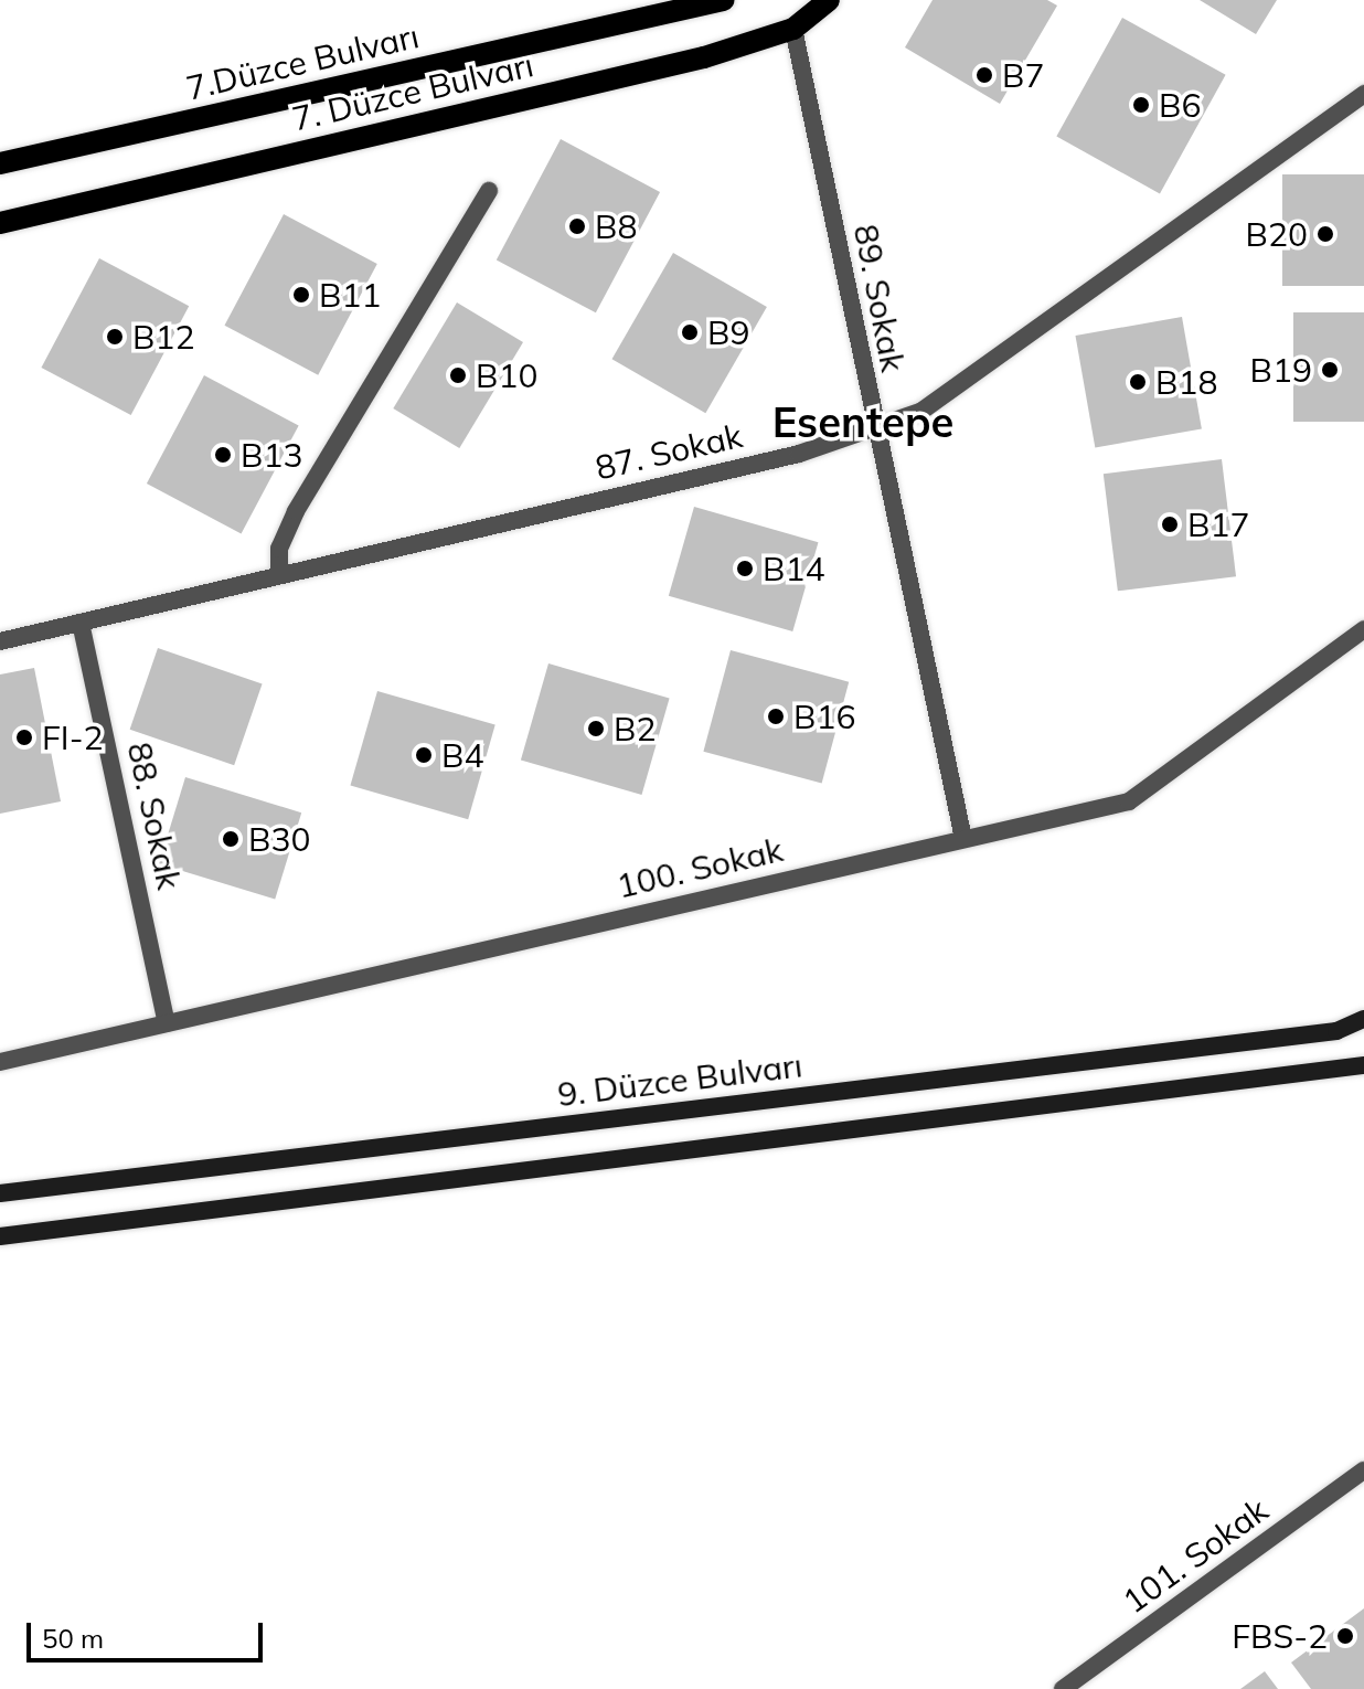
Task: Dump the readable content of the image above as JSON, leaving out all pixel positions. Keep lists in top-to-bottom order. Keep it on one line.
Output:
{"streets":{"main road":["7.Düzce Bulvarı","7. Düzce Bulvarı","9. Düzce Bulvarı"],"street":["89. Sokak","87. Sokak","88. Sokak","100. Sokak","101. Sokak"]},"crossings":[["7. Düzce Bulvarı","89. Sokak"],["89. Sokak","87. Sokak"],["89. Sokak","100. Sokak"],["87. Sokak","88. Sokak"],["88. Sokak","100. Sokak"]],"districts":["Esentepe"],"places":["B7","B6","B8","B20","B11","B9","B12","B19","B10","B18","B13","B17","B14","B16","B2","FI-2","B4","B30","FBS-2"],"scale_bar":"50 m"}
